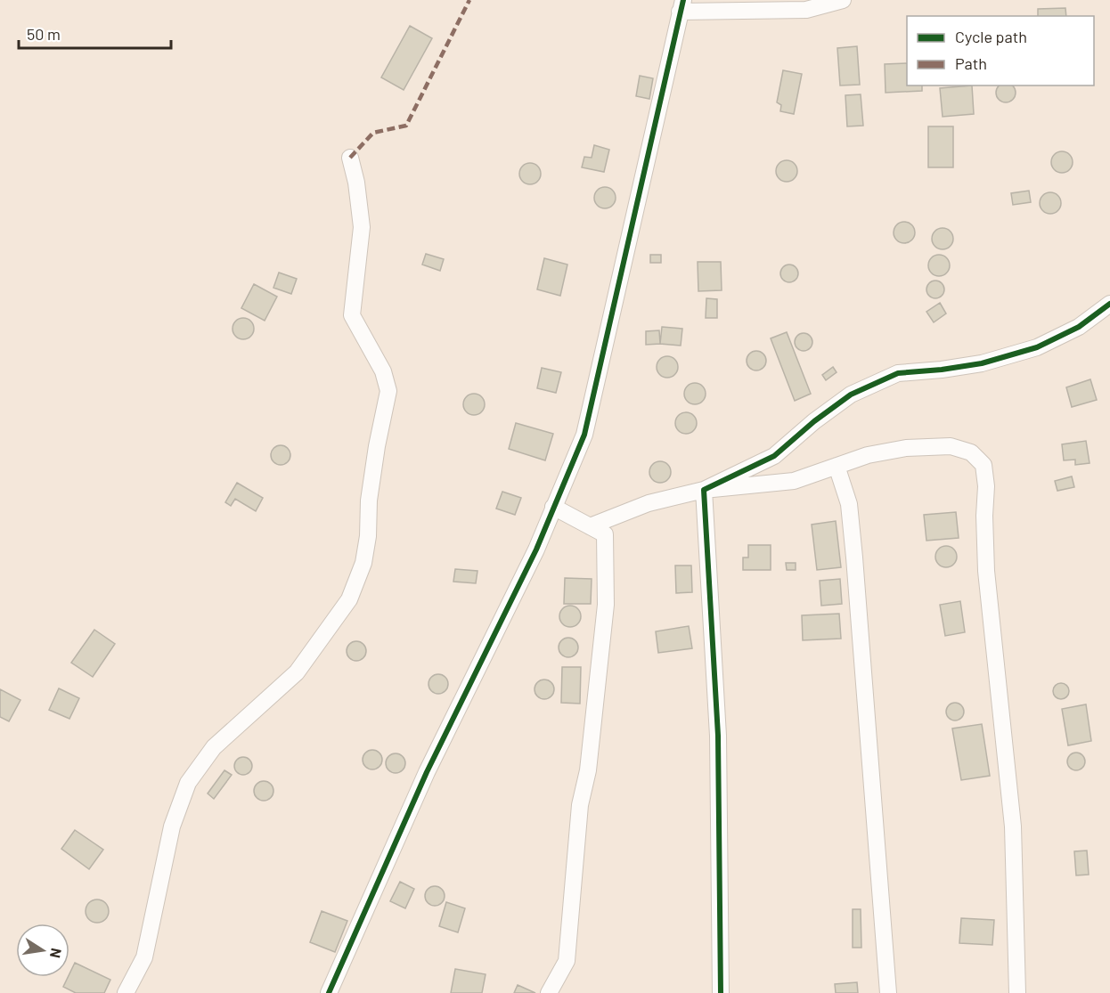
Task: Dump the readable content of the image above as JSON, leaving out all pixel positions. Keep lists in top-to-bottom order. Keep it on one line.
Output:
{"legend":["Cycle path","Path"],"scale_bar":"50 m","north":"right"}
